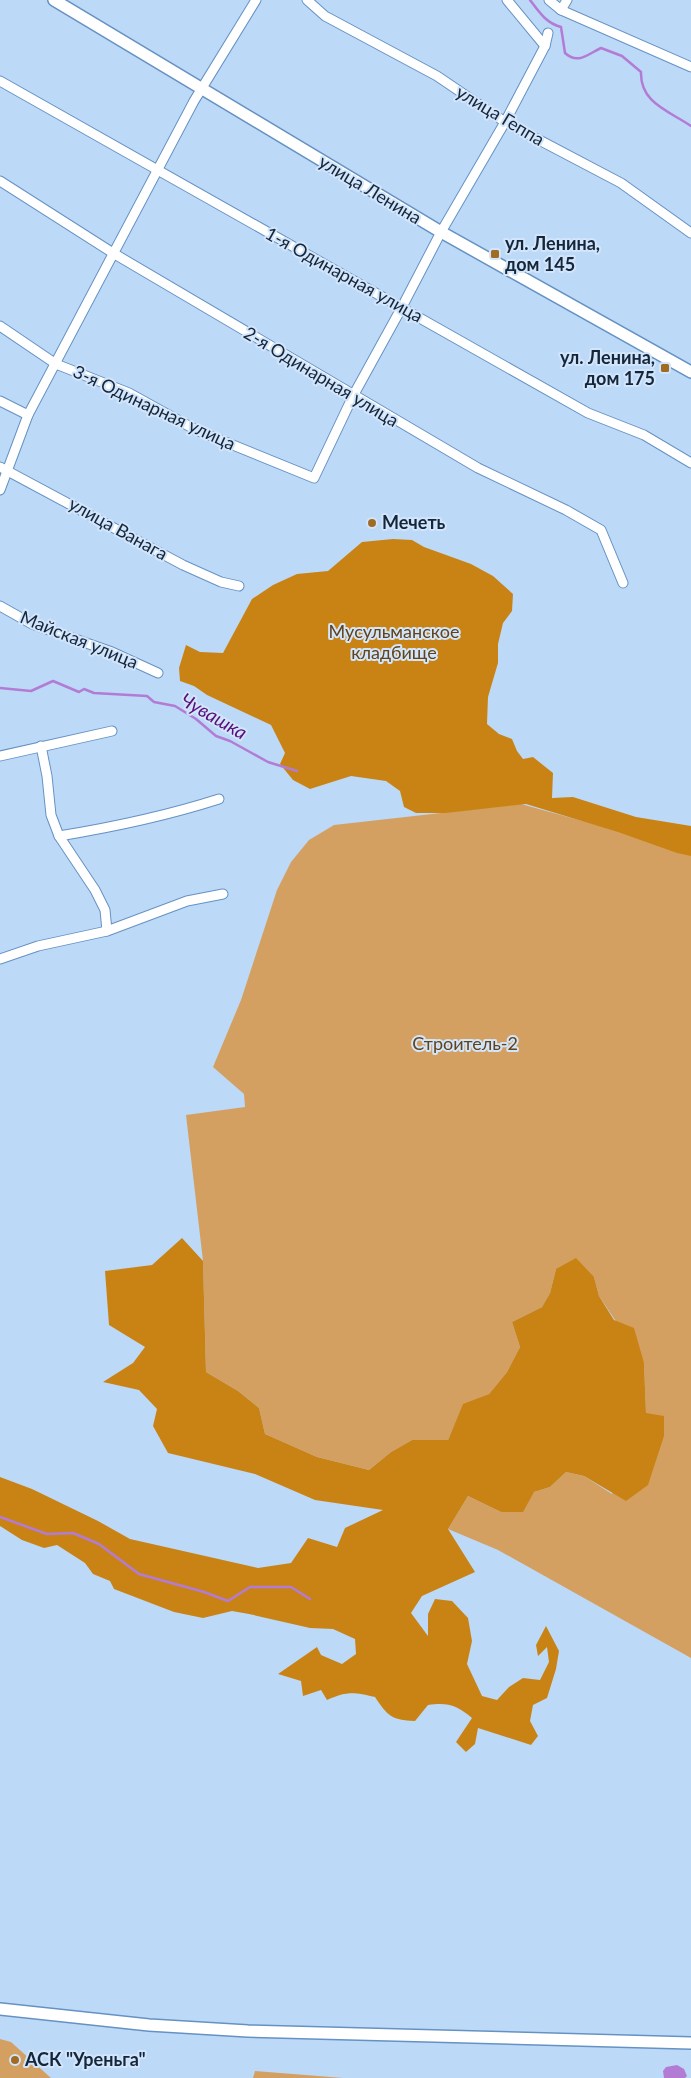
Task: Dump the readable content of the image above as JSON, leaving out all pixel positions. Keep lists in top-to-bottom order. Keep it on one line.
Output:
{"streets":{"main road":["улица Ленина"],"street":["улица Геппа","1-я Одинарная улица","2-я Одинарная улица","3-я Одинарная улица","улица Ванага","Майская улица"]},"crossings":[["2-я Одинарная улица","3-я Одинарная улица"]],"water":["Чувашка"],"parks":["Мусульманское кладбище","Строитель-2"],"places":{"transit":["ул. Ленина, дом 145","ул. Ленина, дом 175"],"other":["Мечеть","АСК \"Уреньга\""]}}
